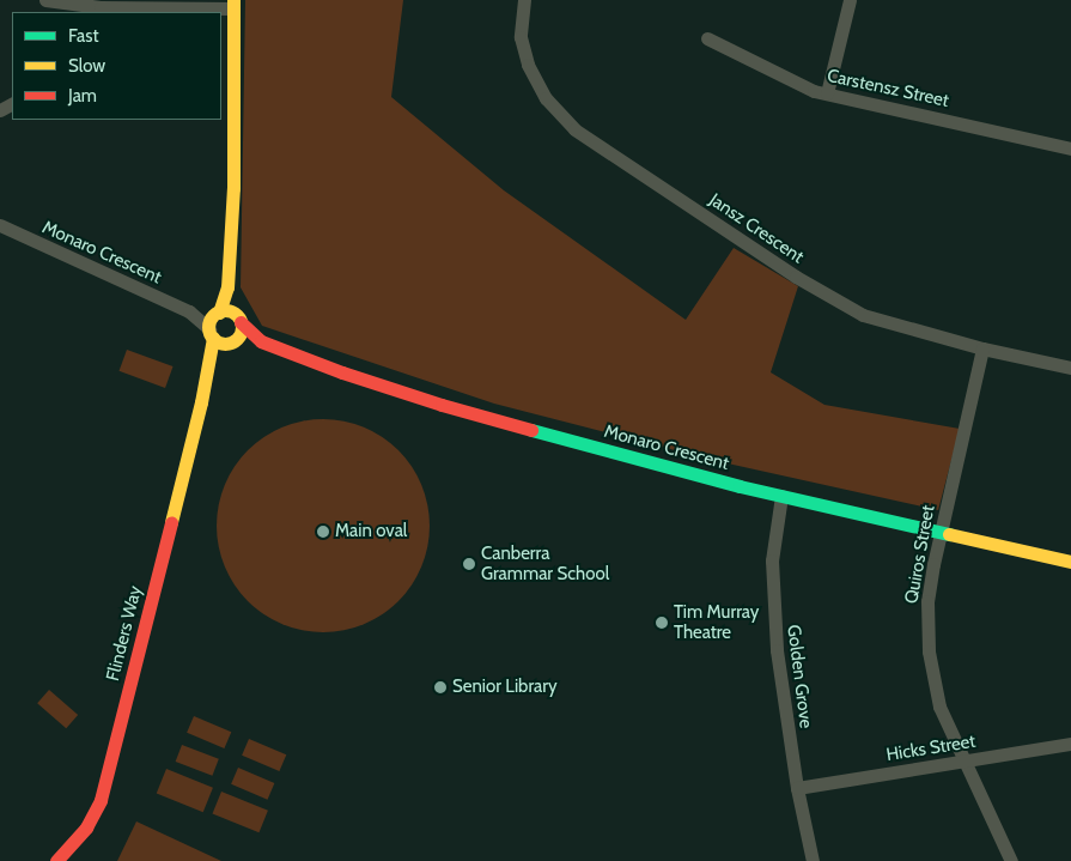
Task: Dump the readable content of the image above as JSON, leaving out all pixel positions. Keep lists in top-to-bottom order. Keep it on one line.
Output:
{"streets":{"street":["Carstensz Street","Jansz Crescent","Monaro Crescent","Quiros Street","Flinders Way","Golden Grove","Hicks Street"]},"crossings":[["Jansz Crescent","Quiros Street"],["Monaro Crescent","Quiros Street"],["Monaro Crescent","Flinders Way"],["Monaro Crescent","Golden Grove"],["Quiros Street","Hicks Street"],["Golden Grove","Hicks Street"]],"places":["Main oval","Canberra Grammar School","Tim Murray Theatre","Senior Library"],"legend":["Fast","Slow","Jam"]}
